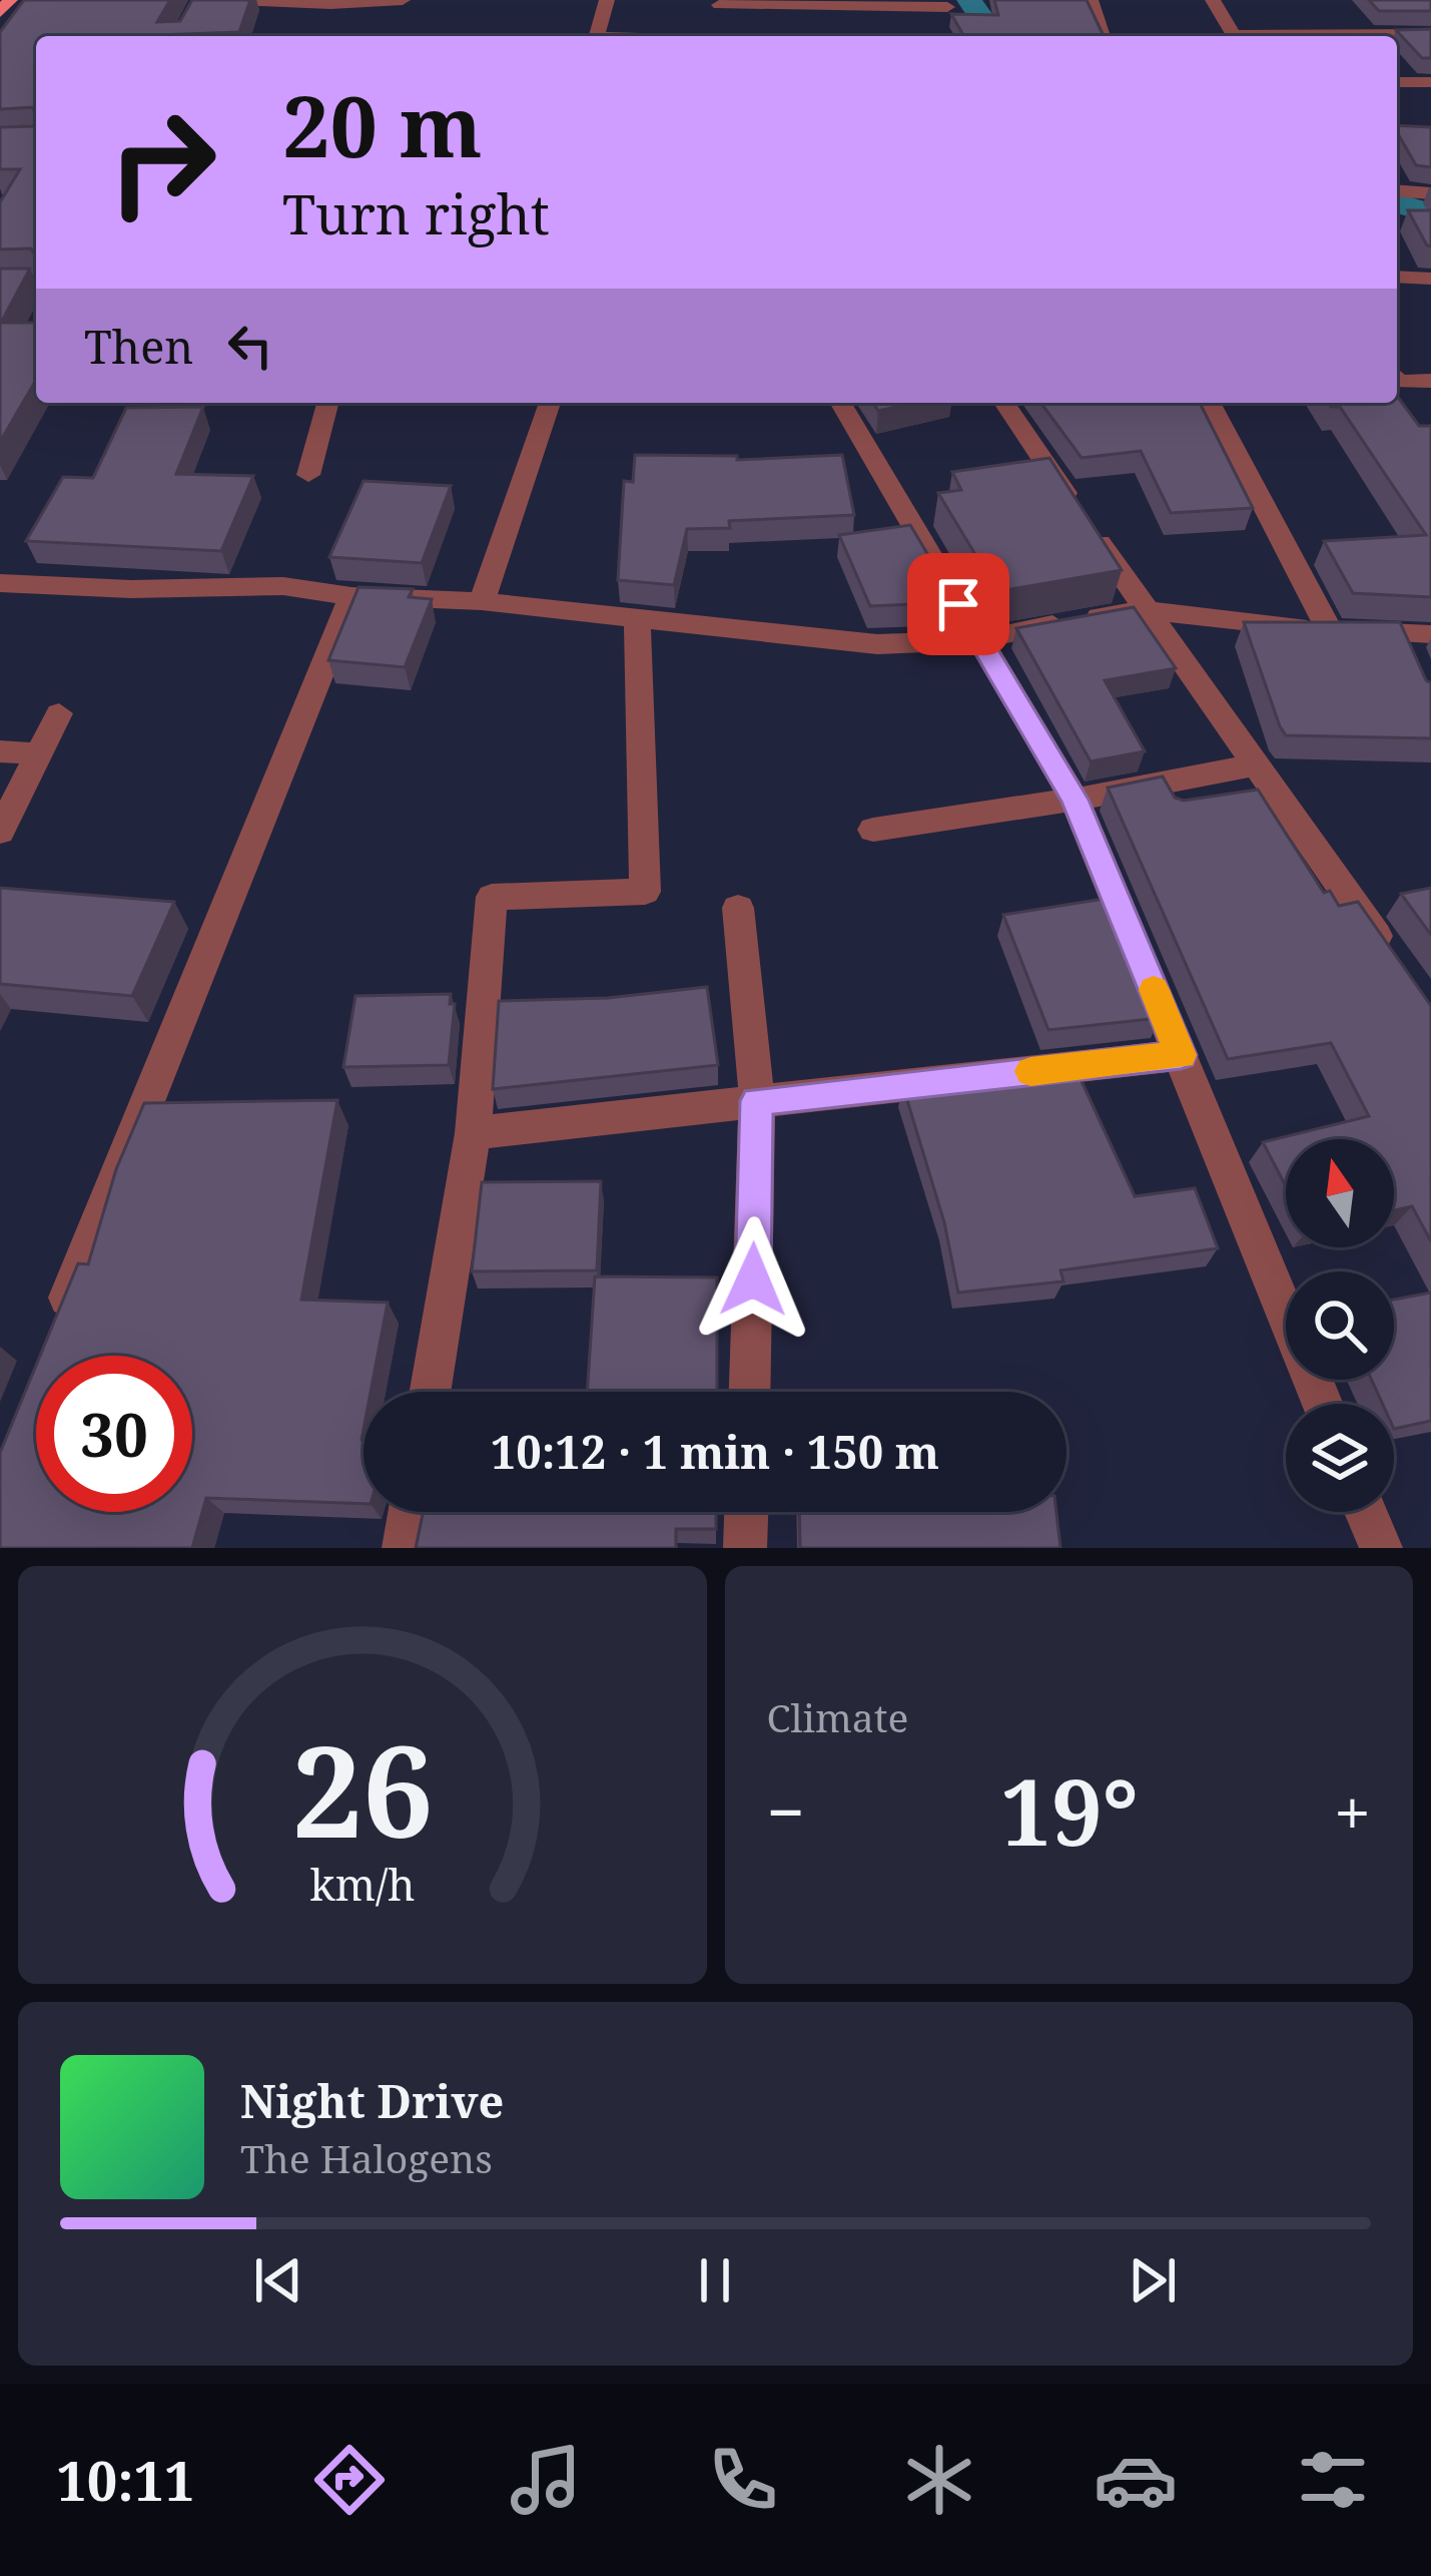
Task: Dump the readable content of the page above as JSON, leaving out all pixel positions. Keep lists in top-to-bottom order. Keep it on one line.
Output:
{"north":"top","page":{"turn":["20 m","Turn right"],"then":"Then","limit":"30","trip":"10:12 · 1 min · 150 m","tile":"Climate","heat":["−","19°","+"],"song":["Night Drive","The Halogens"],"tabs":"10:11","gauge":["26","km/h"]}}
